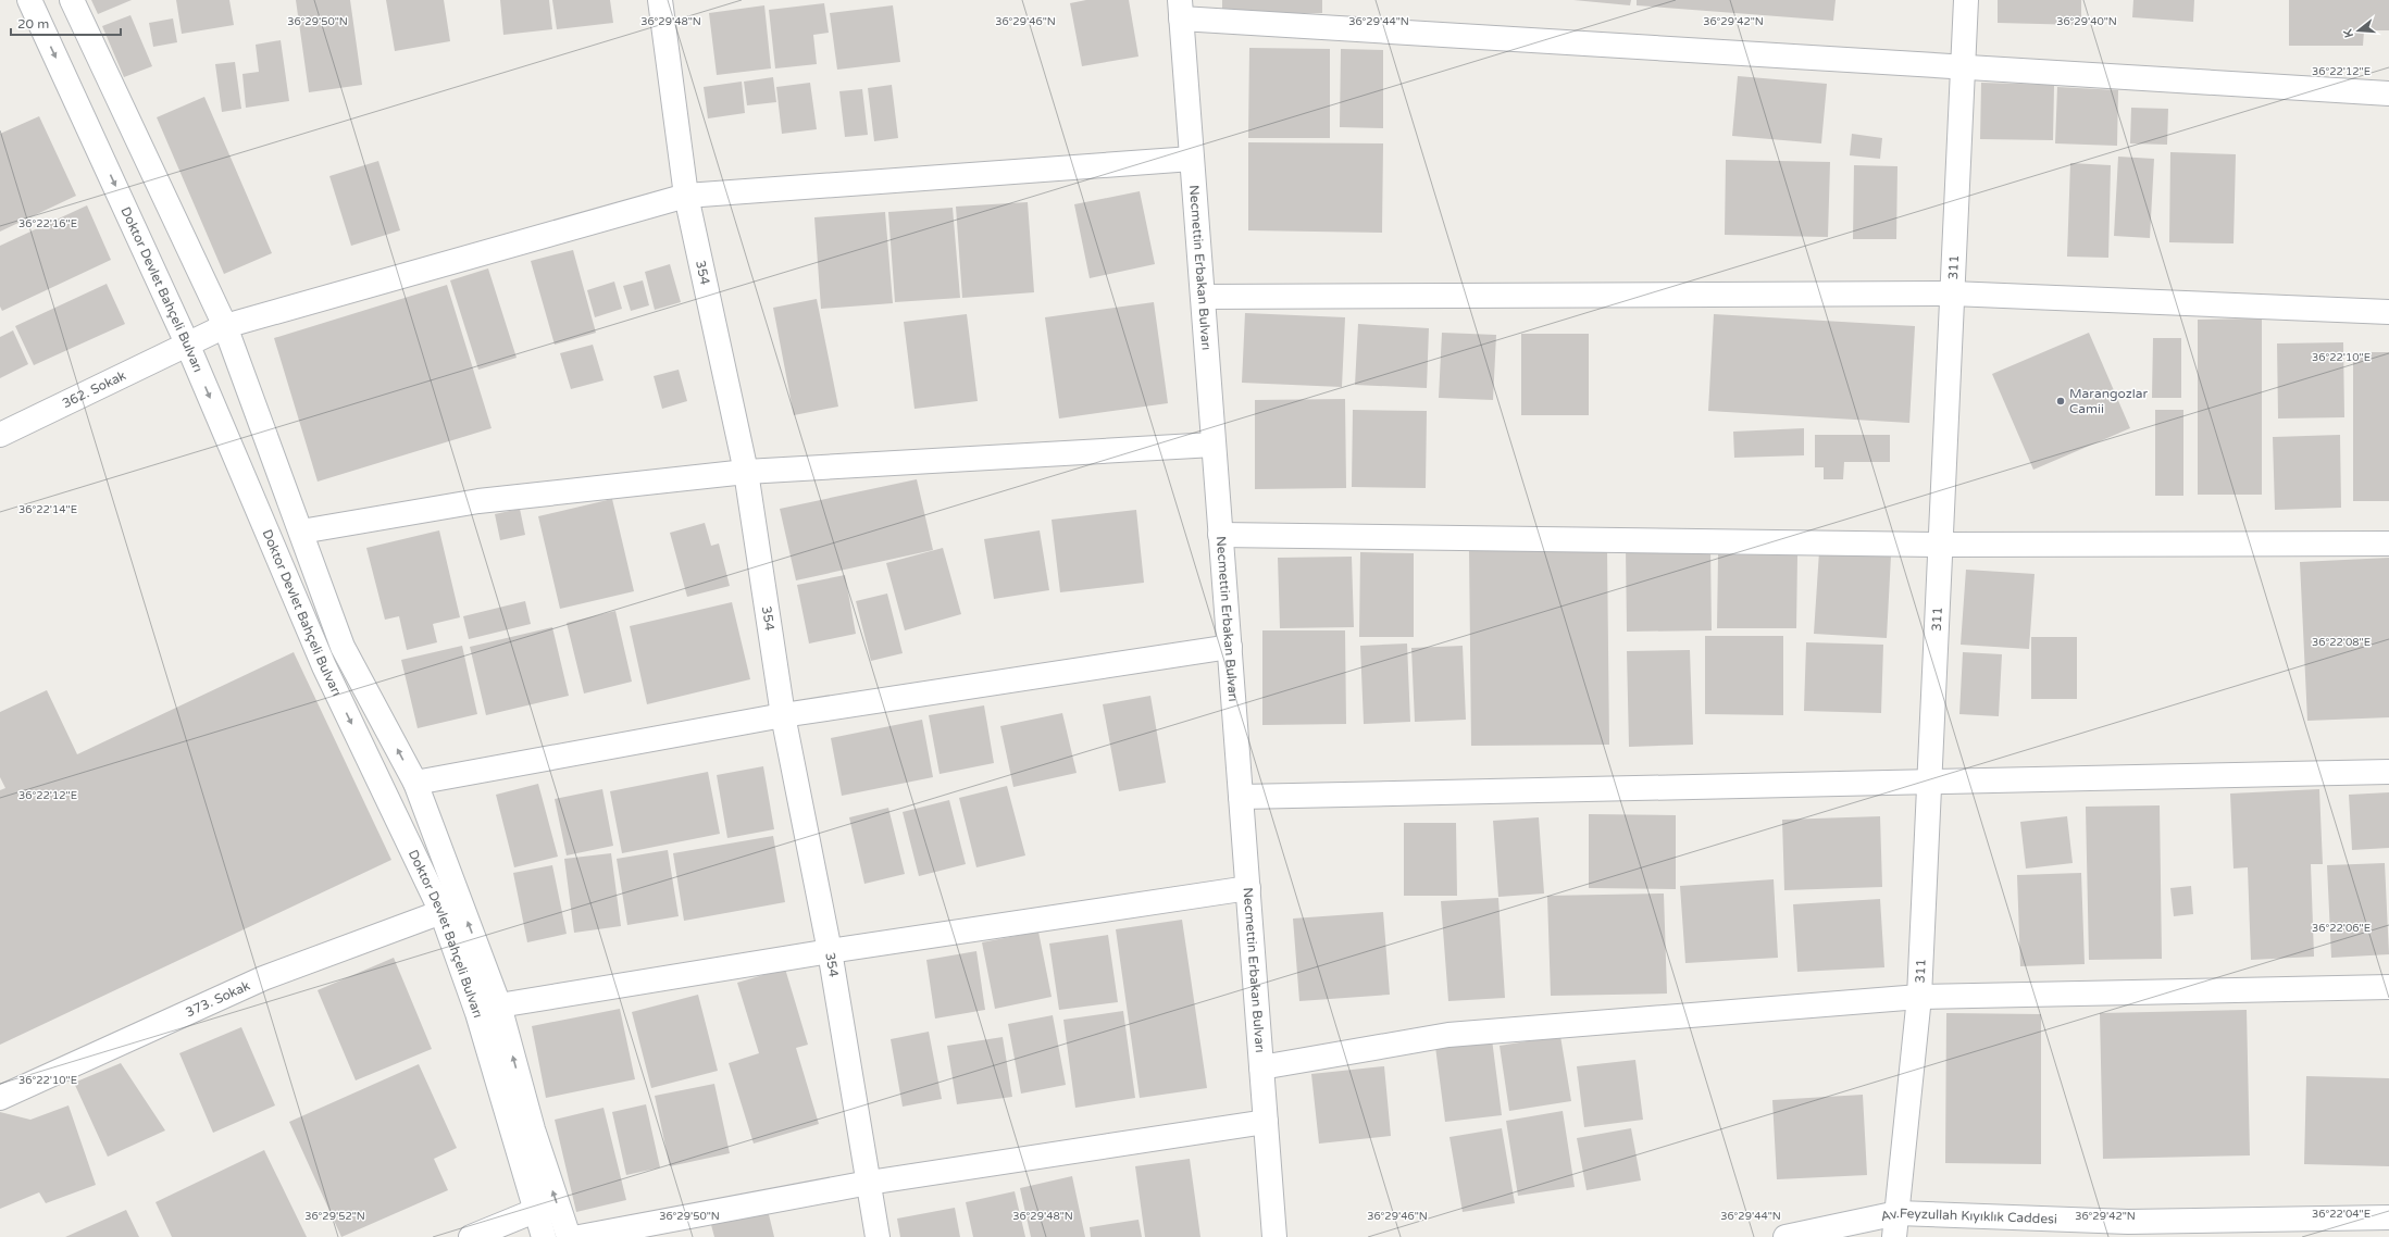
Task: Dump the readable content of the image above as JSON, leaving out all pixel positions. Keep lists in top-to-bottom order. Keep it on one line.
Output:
{"streets":{"street":["Necmettin Erbakan Bulvarı","311","354","Doktor Devlet Bahçeli Bulvarı","362. Sokak","373. Sokak","Av.Feyzullah Kıyıklık Caddesi"]},"crossings":[["Necmettin Erbakan Bulvarı","362. Sokak"],["311","Av.Feyzullah Kıyıklık Caddesi"],["354","362. Sokak"],["Doktor Devlet Bahçeli Bulvarı","362. Sokak"],["Doktor Devlet Bahçeli Bulvarı","373. Sokak"]],"places":["Marangozlar Camii"],"scale_bar":"20 m","north":"left","coordinates":["36°29'50\"N","36°29'48\"N","36°29'46\"N","36°29'44\"N","36°29'42\"N","36°29'40\"N","36°22'12\"E","36°22'16\"E","36°22'10\"E","36°22'14\"E","36°22'08\"E","36°22'06\"E","36°22'04\"E","36°29'52\"N"]}
